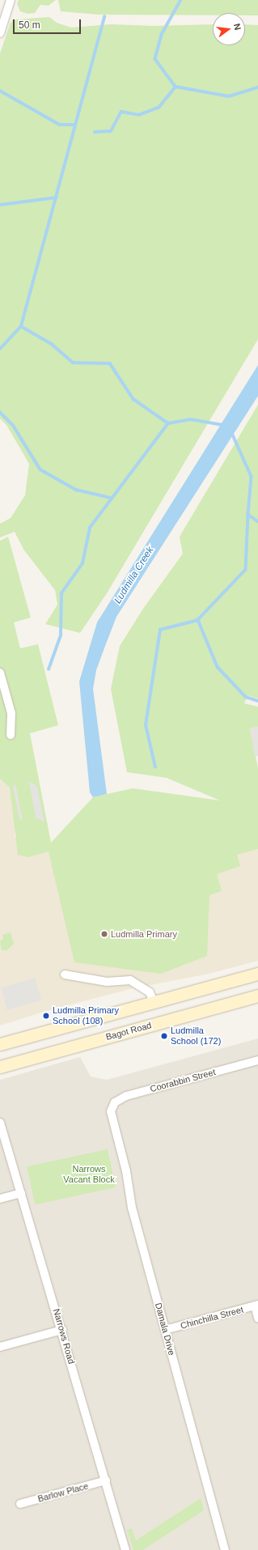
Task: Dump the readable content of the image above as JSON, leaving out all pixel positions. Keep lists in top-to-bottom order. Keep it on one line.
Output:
{"streets":{"main road":["Bagot Road"],"street":["Coorabbin Street","Chinchilla Street","Damala Drive","Narrows Road","Barlow Place"]},"crossings":[["Coorabbin Street","Damala Drive"],["Chinchilla Street","Damala Drive"],["Narrows Road","Barlow Place"]],"water":["Ludmilla Creek"],"parks":["Narrows Vacant Block"],"places":["Ludmilla Primary","Ludmilla Primary School (108)","Ludmilla School (172)"],"scale_bar":"50 m","north":"right"}
